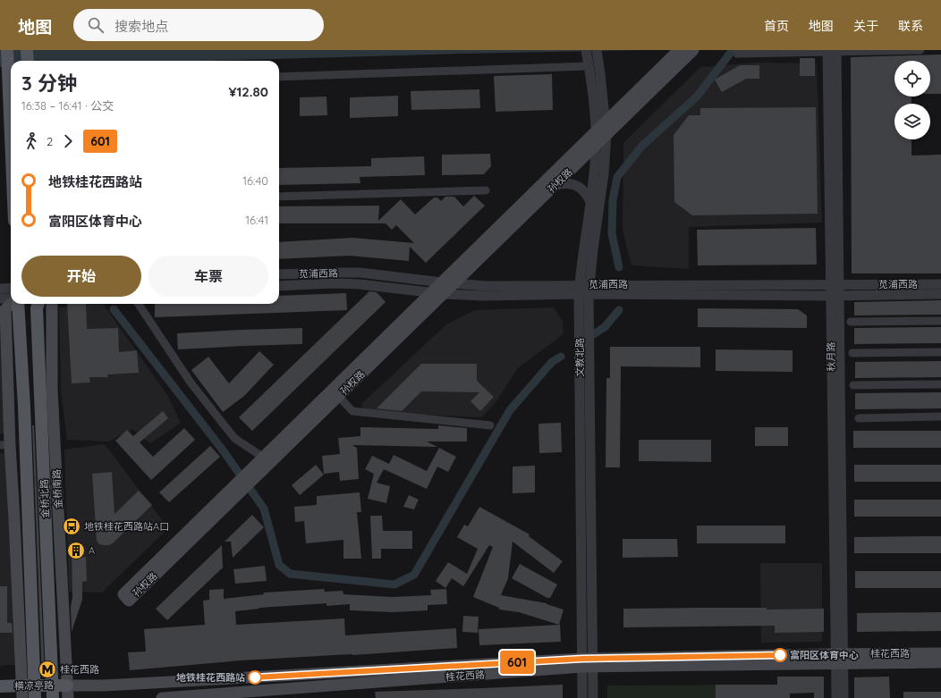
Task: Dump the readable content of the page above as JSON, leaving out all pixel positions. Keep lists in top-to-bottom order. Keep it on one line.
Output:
{"streets":{"main road":["孙权路","金桥南路","金桥北路","桂花西路","横凉亭路"],"street":["苋浦西路","秋月路","文教北路"]},"crossings":[["孙权路","苋浦西路"],["孙权路","文教北路"],["苋浦西路","秋月路"],["苋浦西路","文教北路"],["秋月路","桂花西路"],["文教北路","桂花西路"],["金桥南路","桂花西路"],["金桥南路","横凉亭路"],["金桥北路","横凉亭路"],["桂花西路","横凉亭路"]],"places":{"bus stop":["地铁桂花西路站A口"],"building":["A"],"other":["富阳区体育中心","地铁桂花西路站"],"metro station":["桂花西路"]},"lines":["bus line 601"],"page":{"header":"地图","search":"搜索地点","nav":["首页","地图","关于","联系"],"on_map":"601","heading":["3 分钟","16:38 – 16:41 · 公交","¥12.80"],"legs":["2","601"],"list":[{"name":"地铁桂花西路站","value":"16:40"},{"name":"富阳区体育中心","value":"16:41"}],"buttons":["开始","车票"]}}
